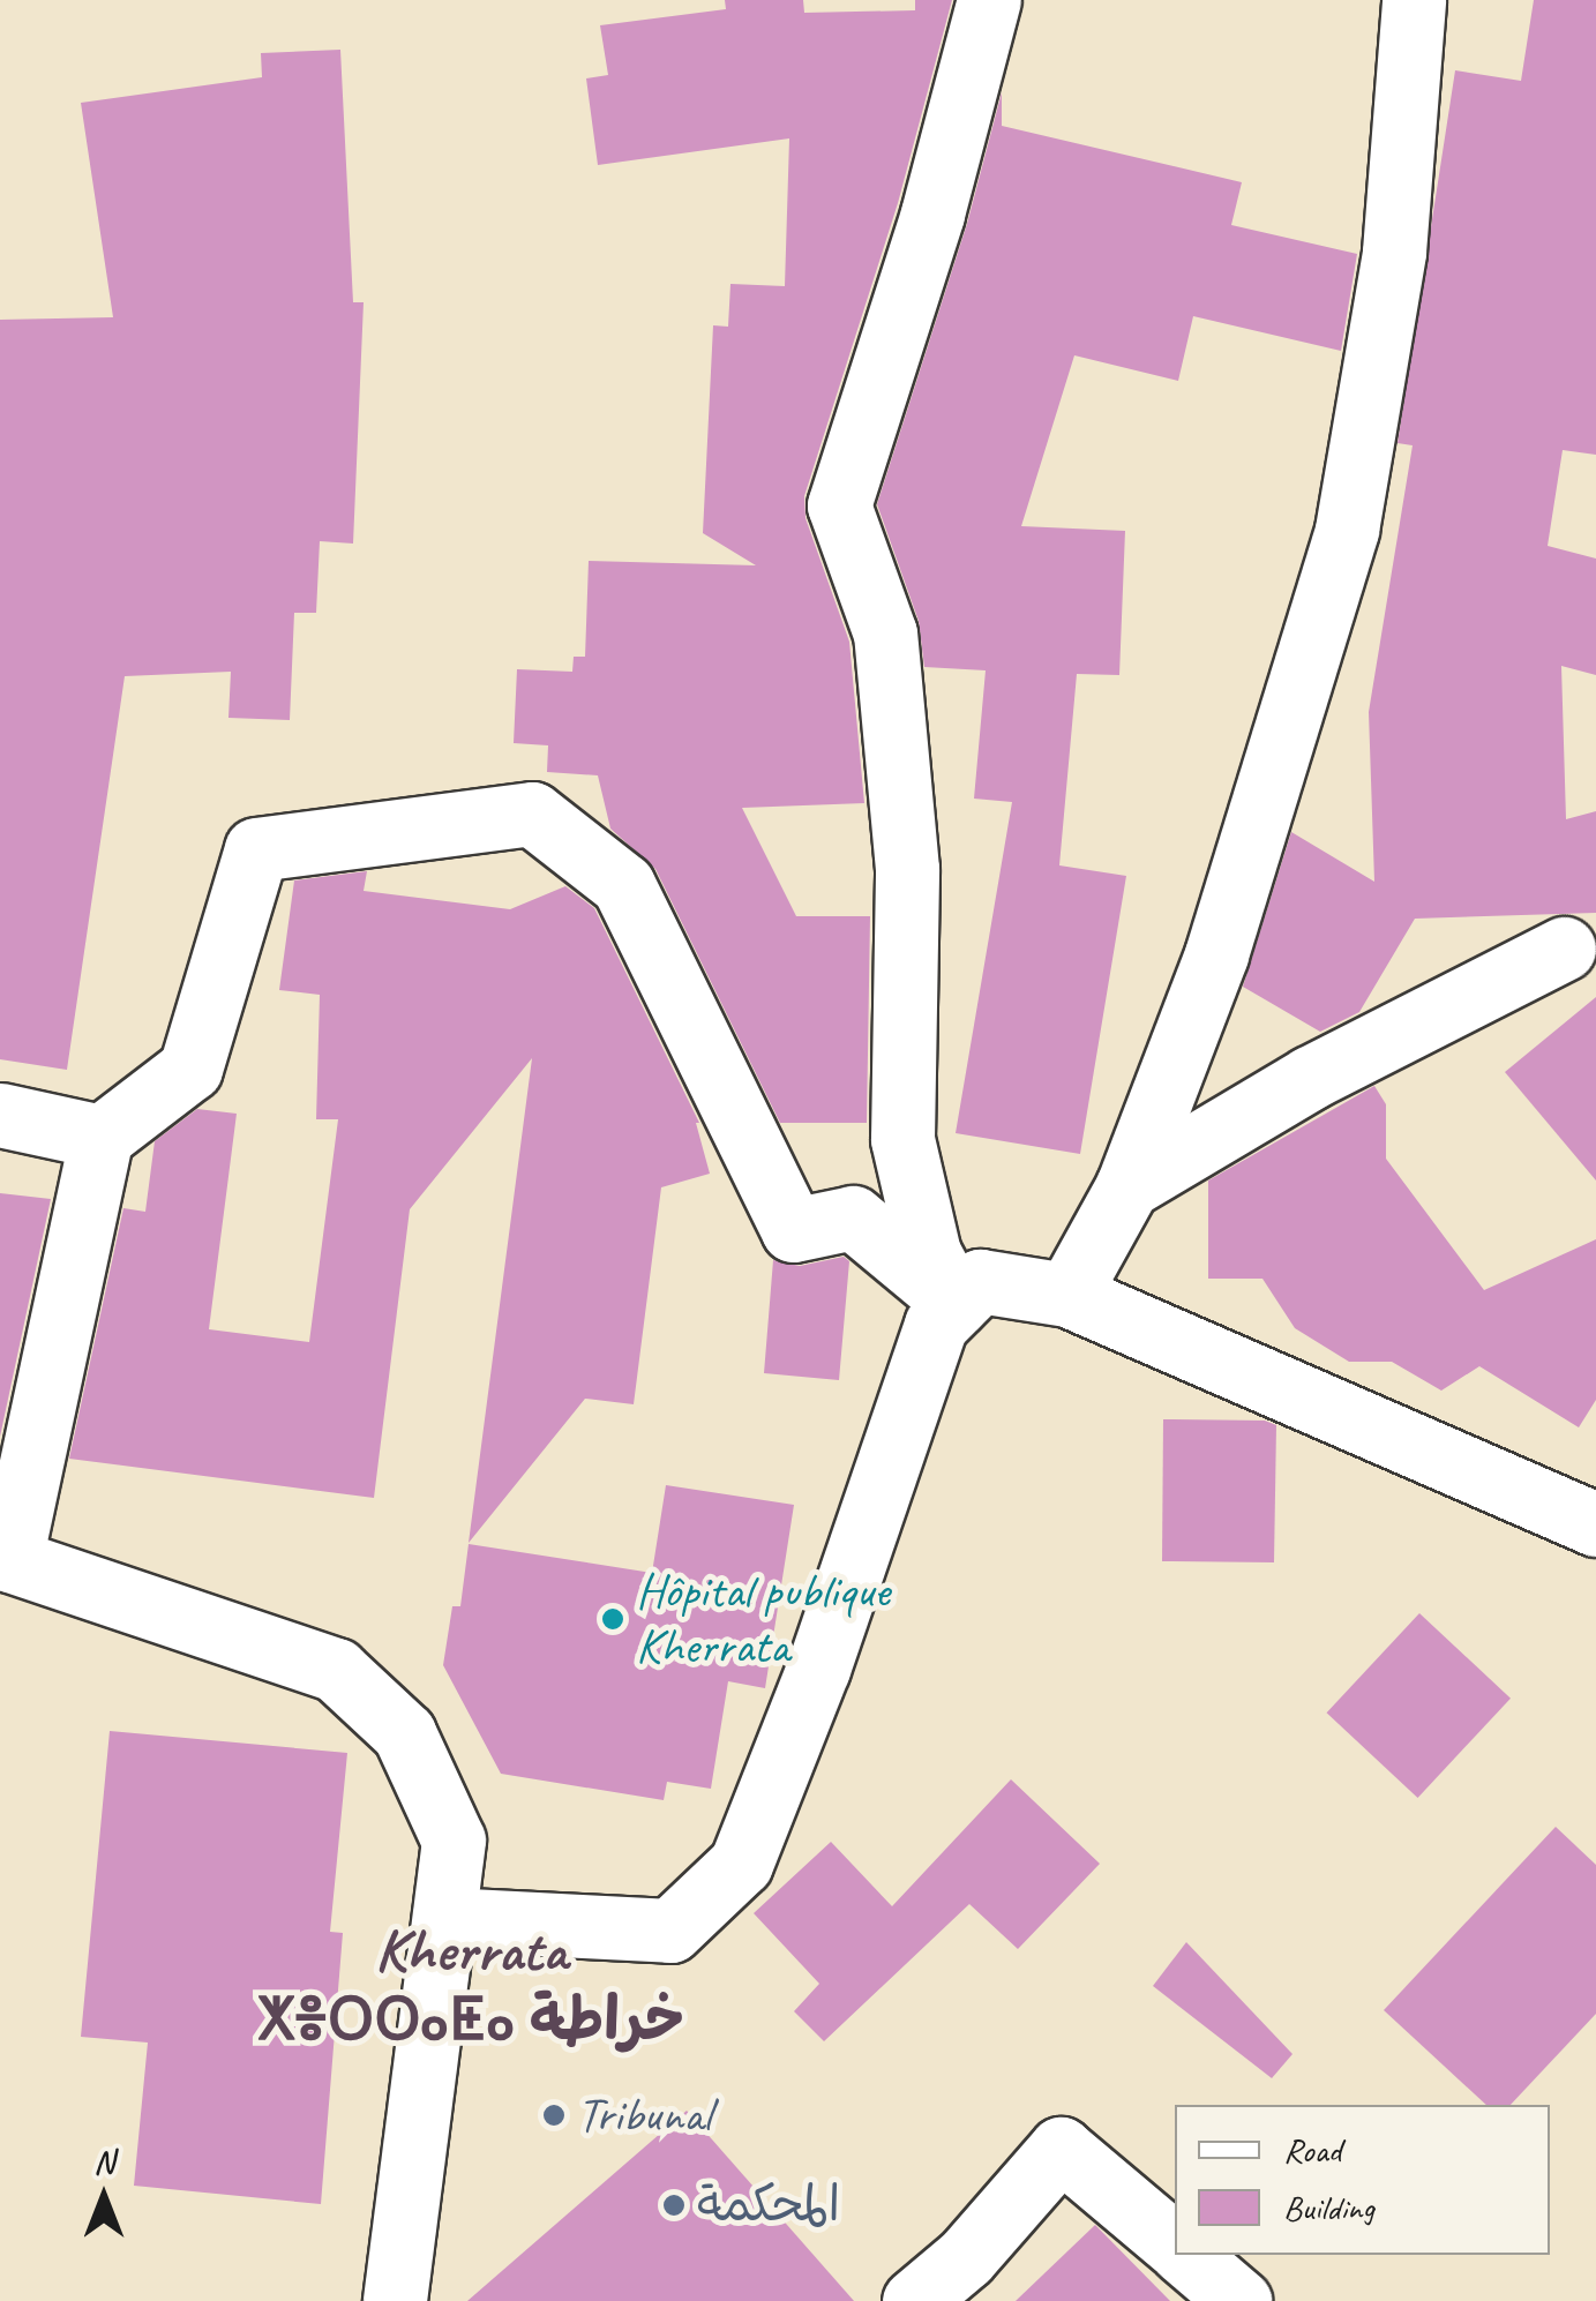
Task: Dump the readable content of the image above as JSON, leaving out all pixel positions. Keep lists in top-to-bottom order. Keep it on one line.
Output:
{"districts":["Kherrata ⵅⴻⵔⵔⴰⵟⴰ خراطة"],"places":["Hôpital publique Kherrata","Tribunal","المحكمة"],"legend":["Road","Building"],"north":"top"}
